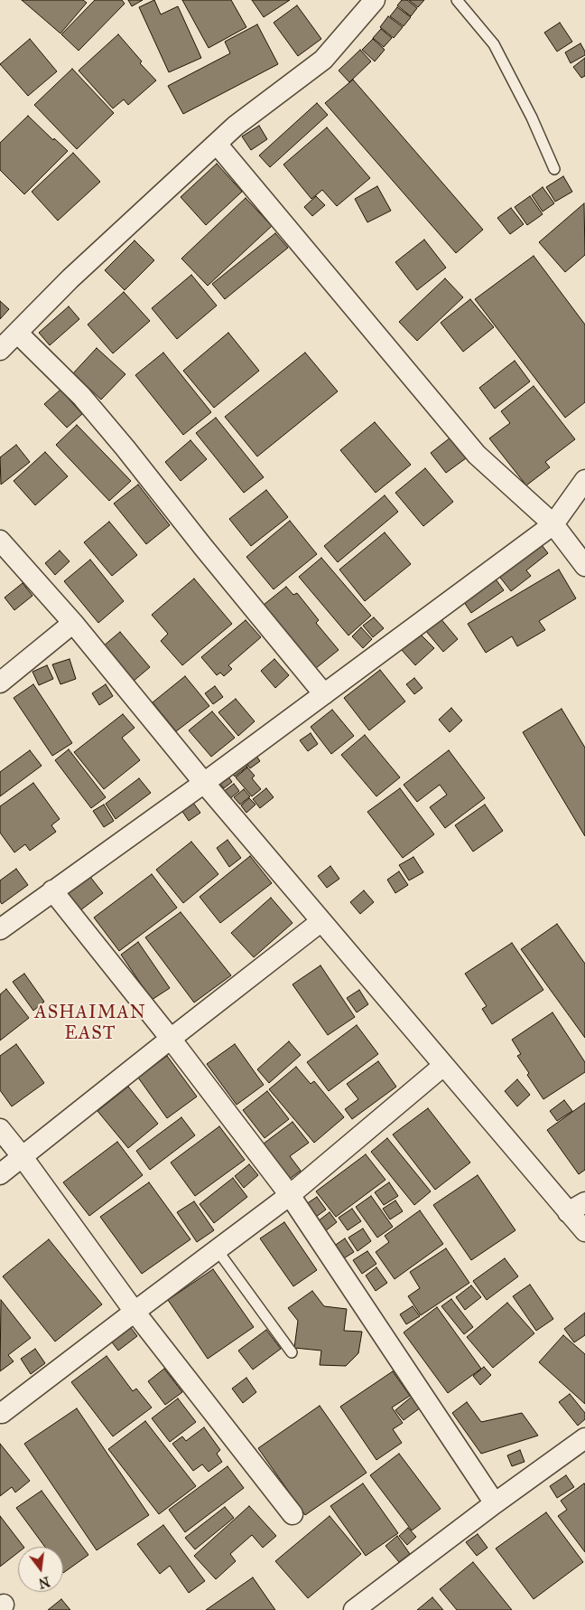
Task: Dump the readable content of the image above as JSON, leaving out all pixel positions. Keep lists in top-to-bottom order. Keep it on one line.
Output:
{"districts":["ASHAIMAN EAST"],"north":"bottom"}
